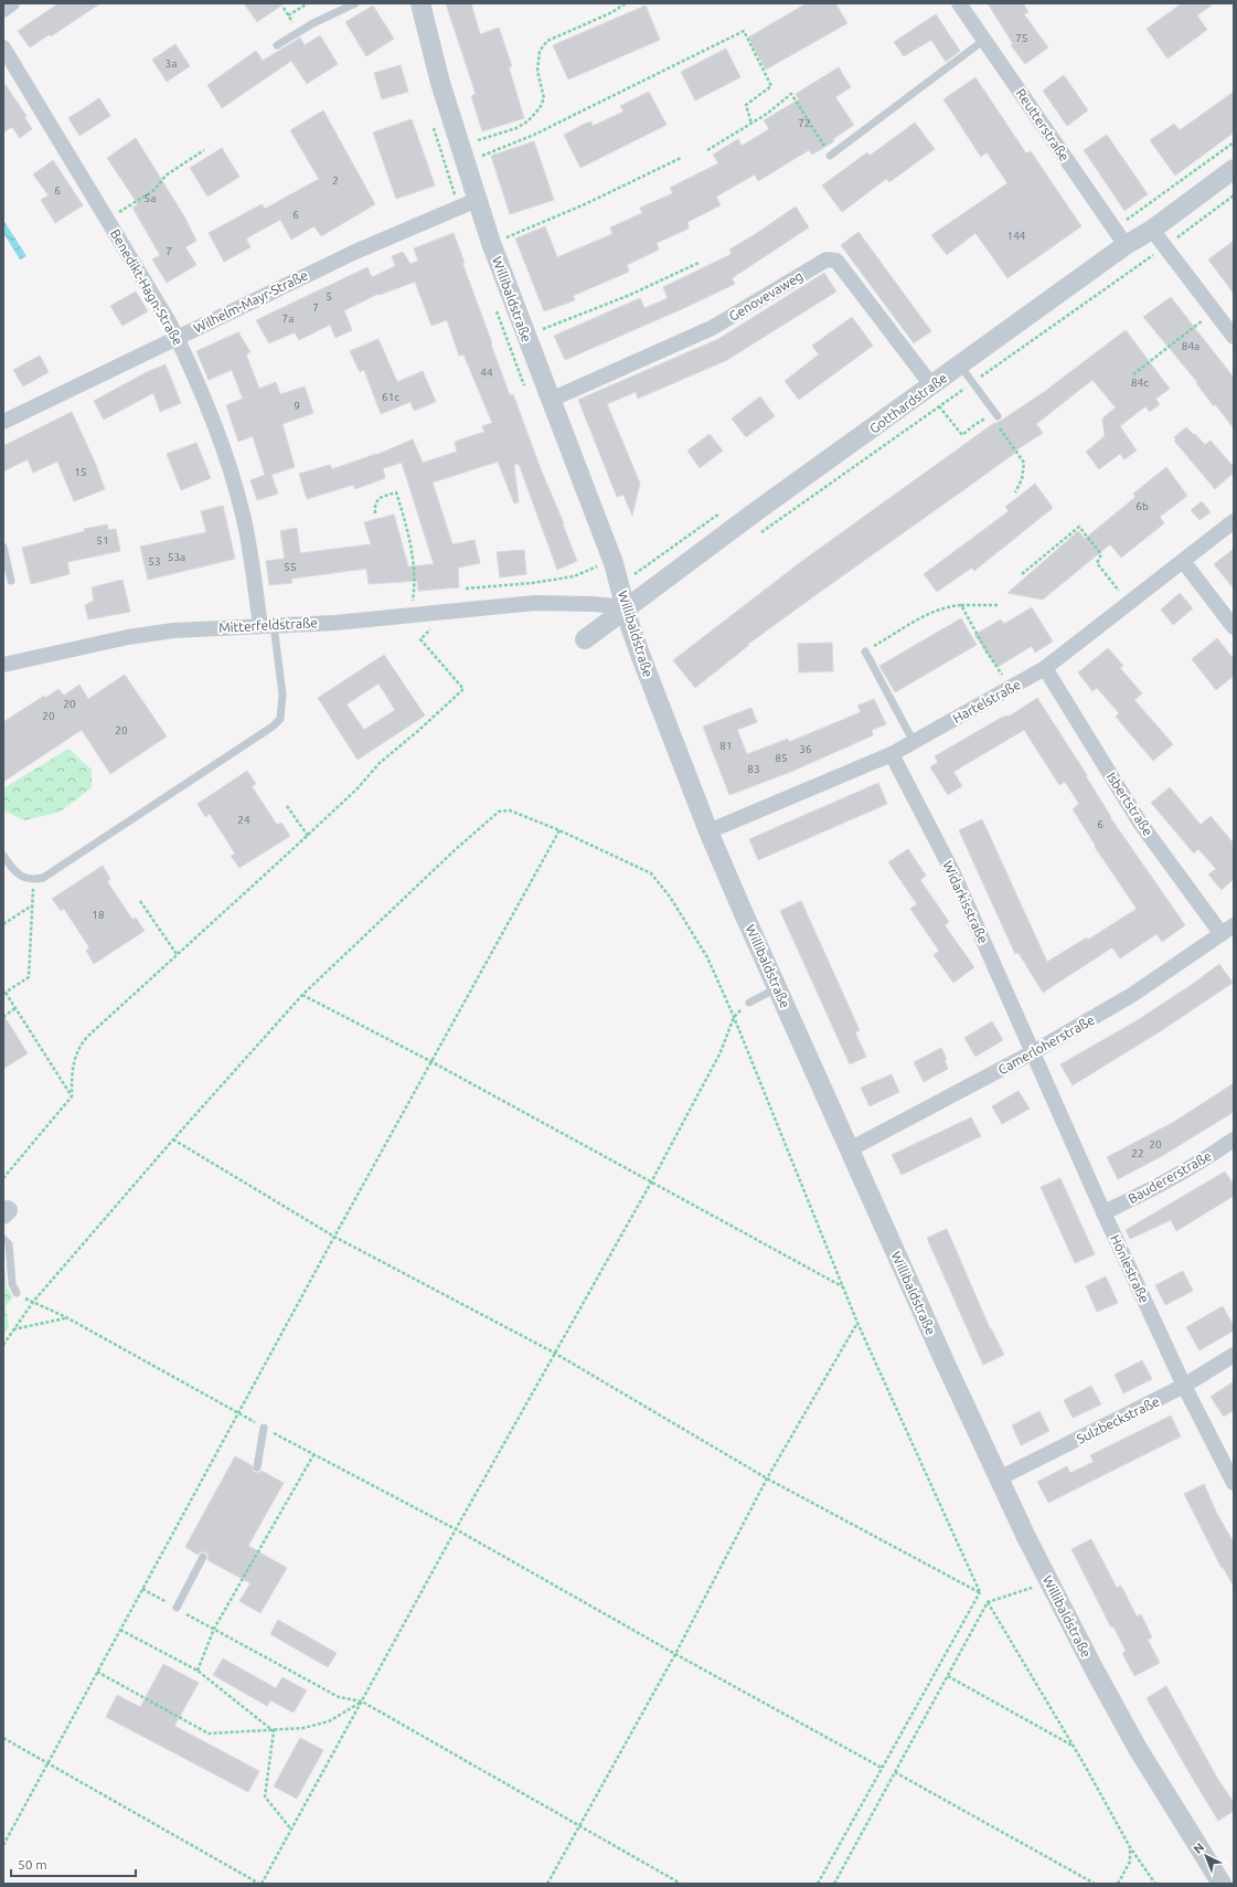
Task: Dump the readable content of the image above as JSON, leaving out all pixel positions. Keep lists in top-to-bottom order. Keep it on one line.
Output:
{"streets":{"street":["Reutterstraße","Benedikt-Hagn-Straße","Genovevaweg","Willibaldstraße","Wilhelm-Mayr-Straße","Gotthardstraße","Mitterfeldstraße","Hartelstraße","Isbertstraße","Widarkisstraße","Camerloherstraße","Baudererstraße","Hönlestraße","Sulzbeckstraße"]},"crossings":[["Reutterstraße","Gotthardstraße"],["Benedikt-Hagn-Straße","Wilhelm-Mayr-Straße"],["Benedikt-Hagn-Straße","Mitterfeldstraße"],["Genovevaweg","Willibaldstraße"],["Genovevaweg","Gotthardstraße"],["Willibaldstraße","Wilhelm-Mayr-Straße"],["Willibaldstraße","Gotthardstraße"],["Willibaldstraße","Mitterfeldstraße"],["Willibaldstraße","Hartelstraße"],["Willibaldstraße","Camerloherstraße"],["Willibaldstraße","Sulzbeckstraße"],["Gotthardstraße","Mitterfeldstraße"],["Hartelstraße","Isbertstraße"],["Hartelstraße","Widarkisstraße"],["Isbertstraße","Camerloherstraße"],["Widarkisstraße","Camerloherstraße"],["Widarkisstraße","Hönlestraße"],["Camerloherstraße","Hönlestraße"],["Baudererstraße","Hönlestraße"],["Hönlestraße","Sulzbeckstraße"]],"house_numbers":["75","3a","72","2","6","5a","6","144","7","5","7","7a","84a","44","84c","61c","9","15","6b","51","53a","53","55","20","20","20","81","36","85","83","24","6","18","20","22"],"scale_bar":"50 m","north":"top left"}
